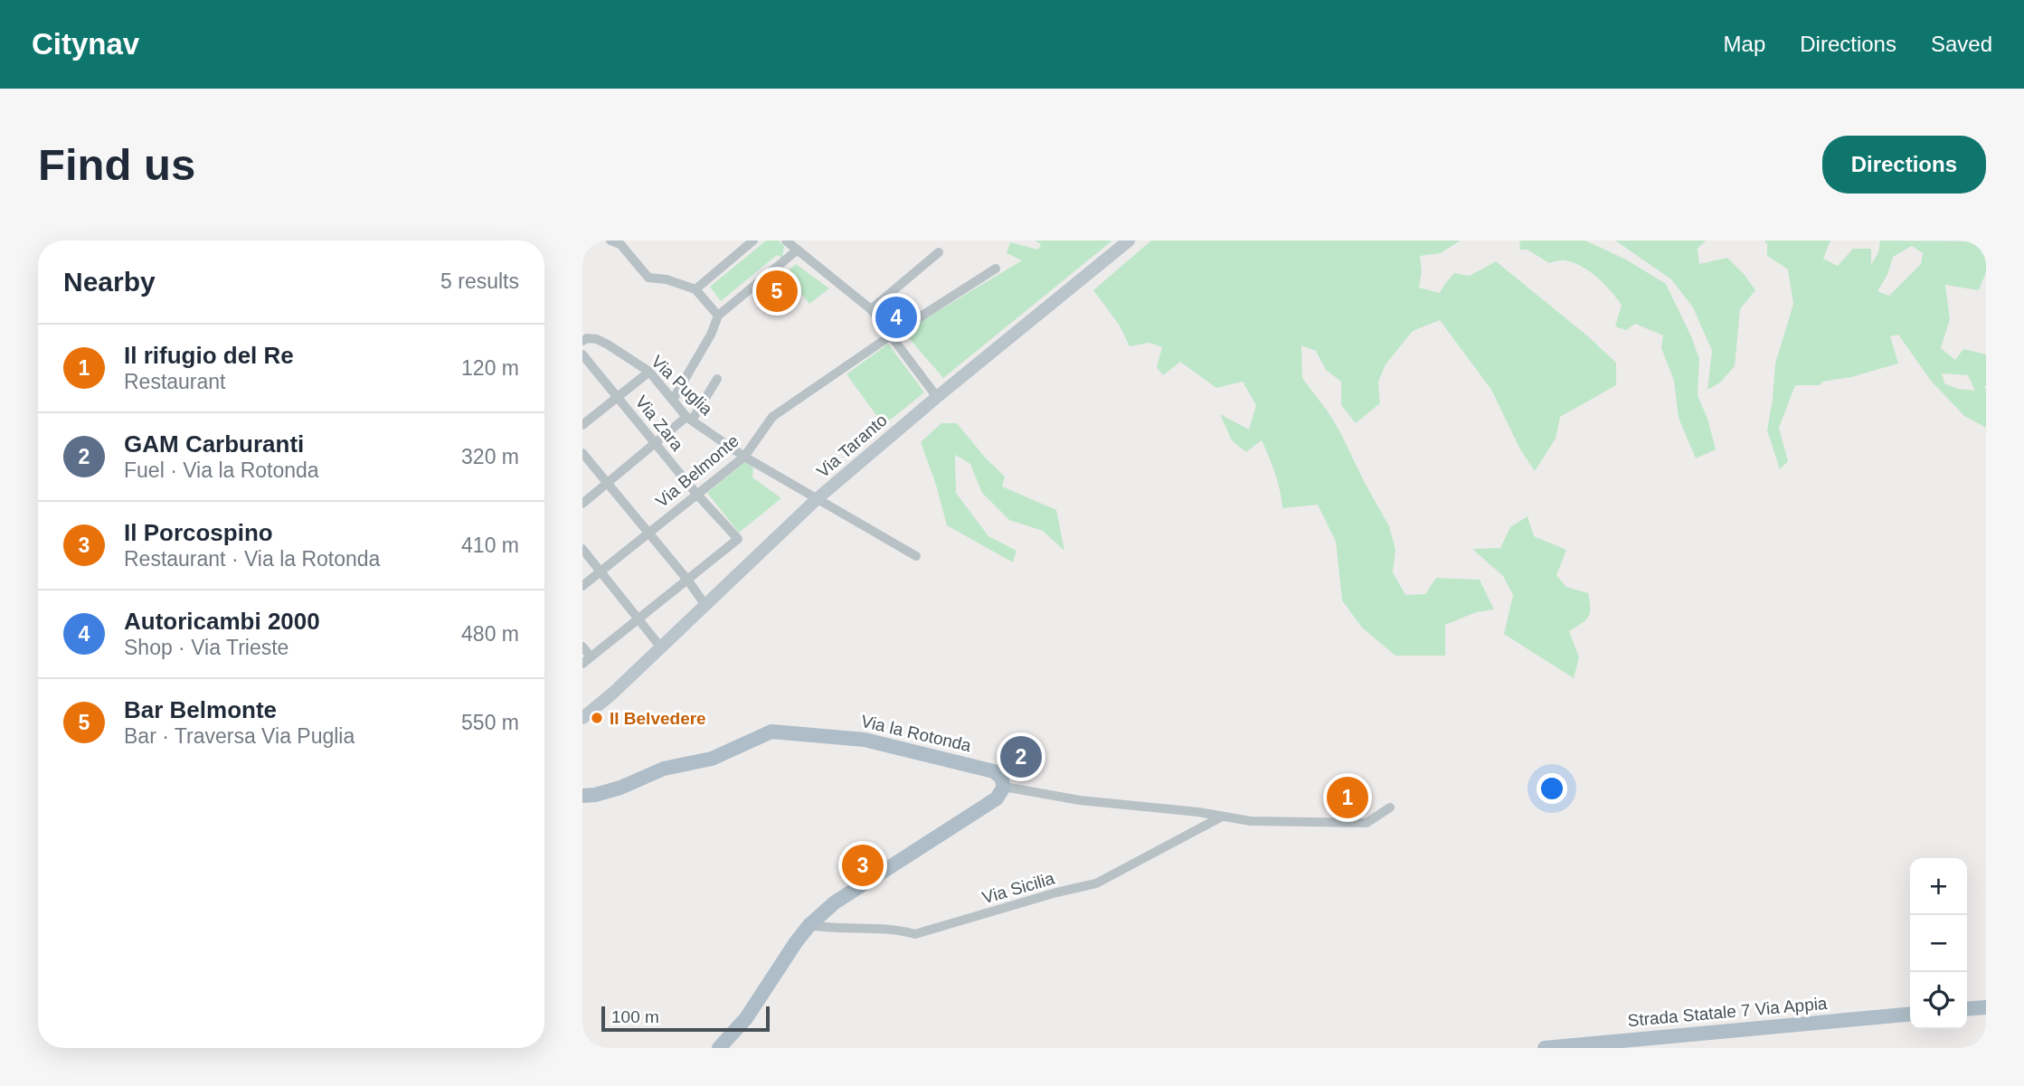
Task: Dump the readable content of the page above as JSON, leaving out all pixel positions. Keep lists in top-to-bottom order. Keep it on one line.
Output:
{"streets":{"main road":["Via la Rotonda","Strada Statale 7 Via Appia"],"street":["Via Puglia","Via Zara","Via Taranto","Via Belmonte","Via Sicilia"]},"crossings":[["Via Puglia","Via Taranto"],["Via Puglia","Via Belmonte"],["Via Zara","Via Belmonte"]],"places":["Il Belvedere"],"scale_bar":"100 m","page":{"header":"Citynav","nav":["Map","Directions","Saved"],"buttons":"Directions","title":"Find us","heading":["Nearby","5 results"],"pins":["5","4","2","1","3"],"list":[{"mark":"1","name":"Il rifugio del Re","note":"Restaurant","value":"120 m"},{"mark":"2","name":"GAM Carburanti","note":"Fuel · Via la Rotonda","value":"320 m"},{"mark":"3","name":"Il Porcospino","note":"Restaurant · Via la Rotonda","value":"410 m"},{"mark":"4","name":"Autoricambi 2000","note":"Shop · Via Trieste","value":"480 m"},{"mark":"5","name":"Bar Belmonte","note":"Bar · Traversa Via Puglia","value":"550 m"}],"map_buttons":["+","−"],"scale":"100 m"}}
